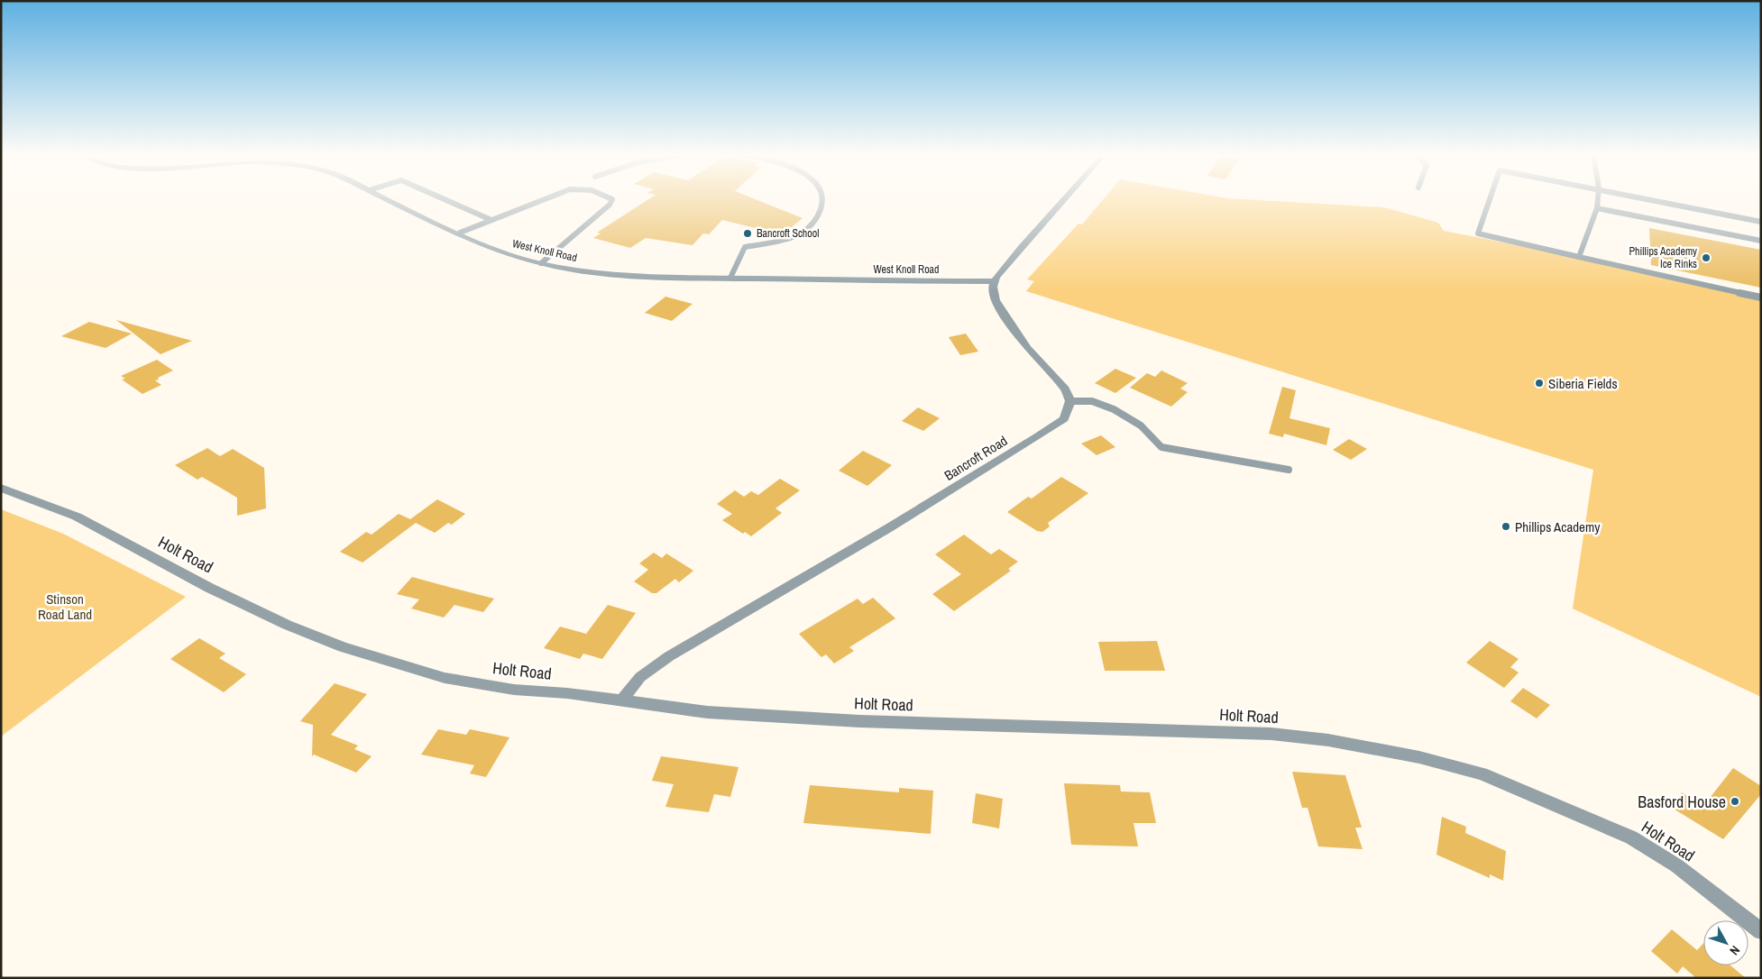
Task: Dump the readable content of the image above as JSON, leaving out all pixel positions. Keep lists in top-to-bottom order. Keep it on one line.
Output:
{"streets":{"street":["West Knoll Road","Bancroft Road","Holt Road"]},"crossings":[["Bancroft Road","Holt Road"]],"parks":["Stinson Road Land"],"places":["Bancroft School","Phillips Academy Ice Rinks","Siberia Fields","Phillips Academy","Basford House"],"north":"bottom right"}
